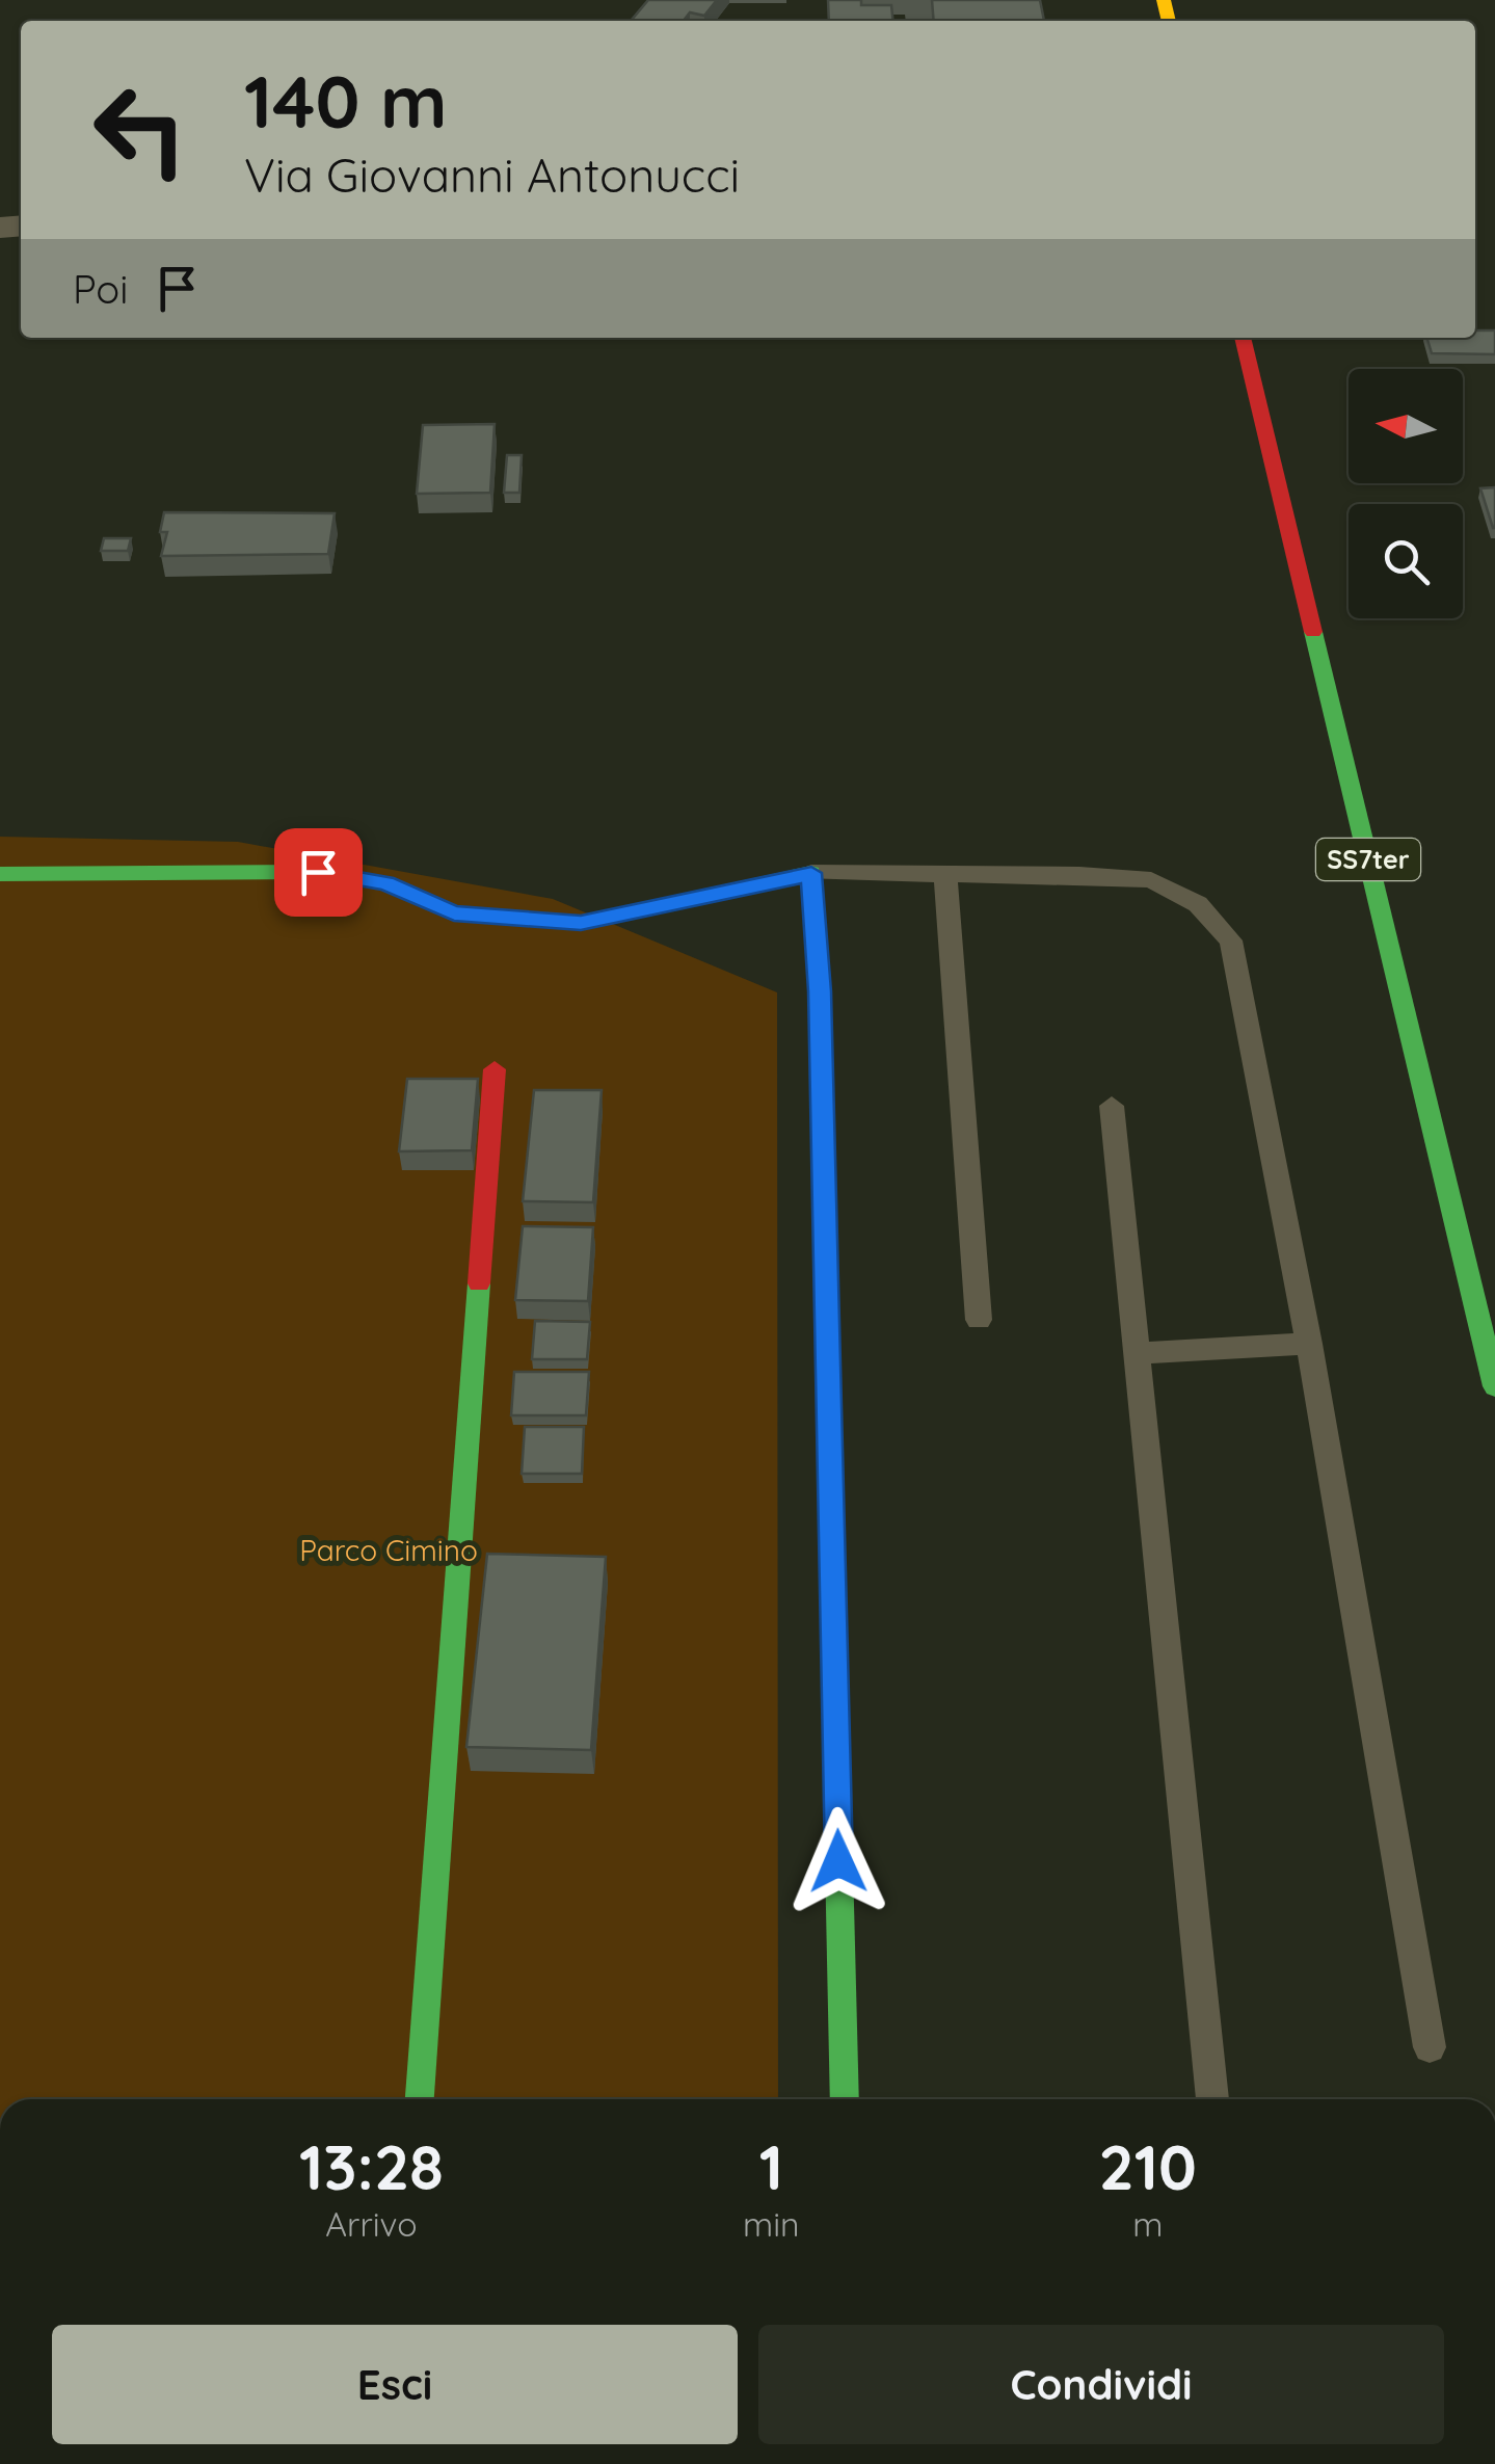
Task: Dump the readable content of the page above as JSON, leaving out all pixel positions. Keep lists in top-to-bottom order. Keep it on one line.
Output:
{"streets":{"street":["SS7ter"]},"parks":["Parco Cimino"],"north":"left","page":{"turn":["140 m","Via Giovanni Antonucci"],"then":"Poi","eta":["13:28","Arrivo","1","min","210","m"],"buttons":["Esci","Condividi"]}}
